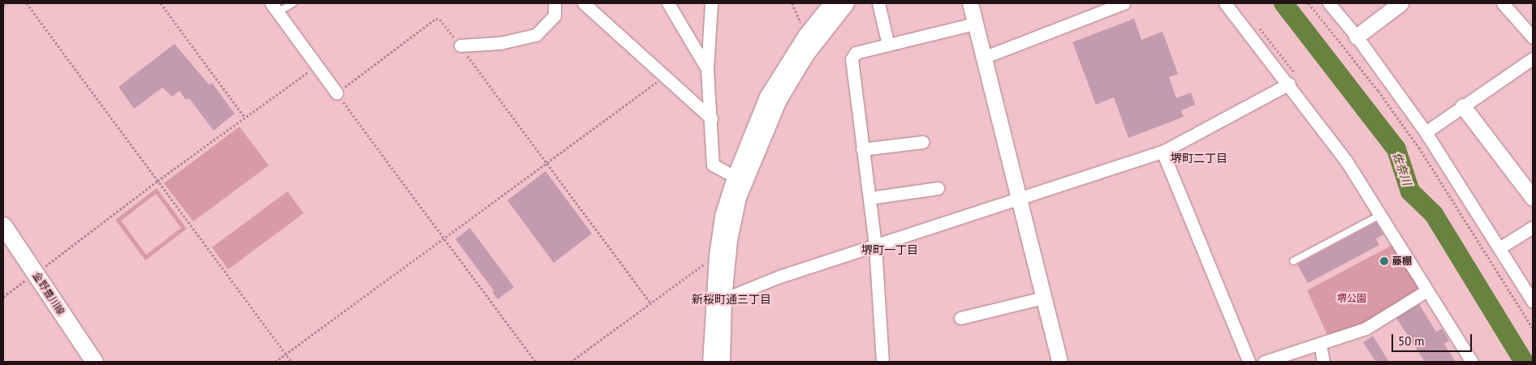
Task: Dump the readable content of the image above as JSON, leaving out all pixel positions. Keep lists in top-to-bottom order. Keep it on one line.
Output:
{"streets":{"main road":["金野豊川線"]},"districts":["堺町二丁目","堺町一丁目","新桜町通三丁目"],"water":["佐奈川"],"parks":["堺公園"],"places":["藤棚"],"scale_bar":"50 m"}
